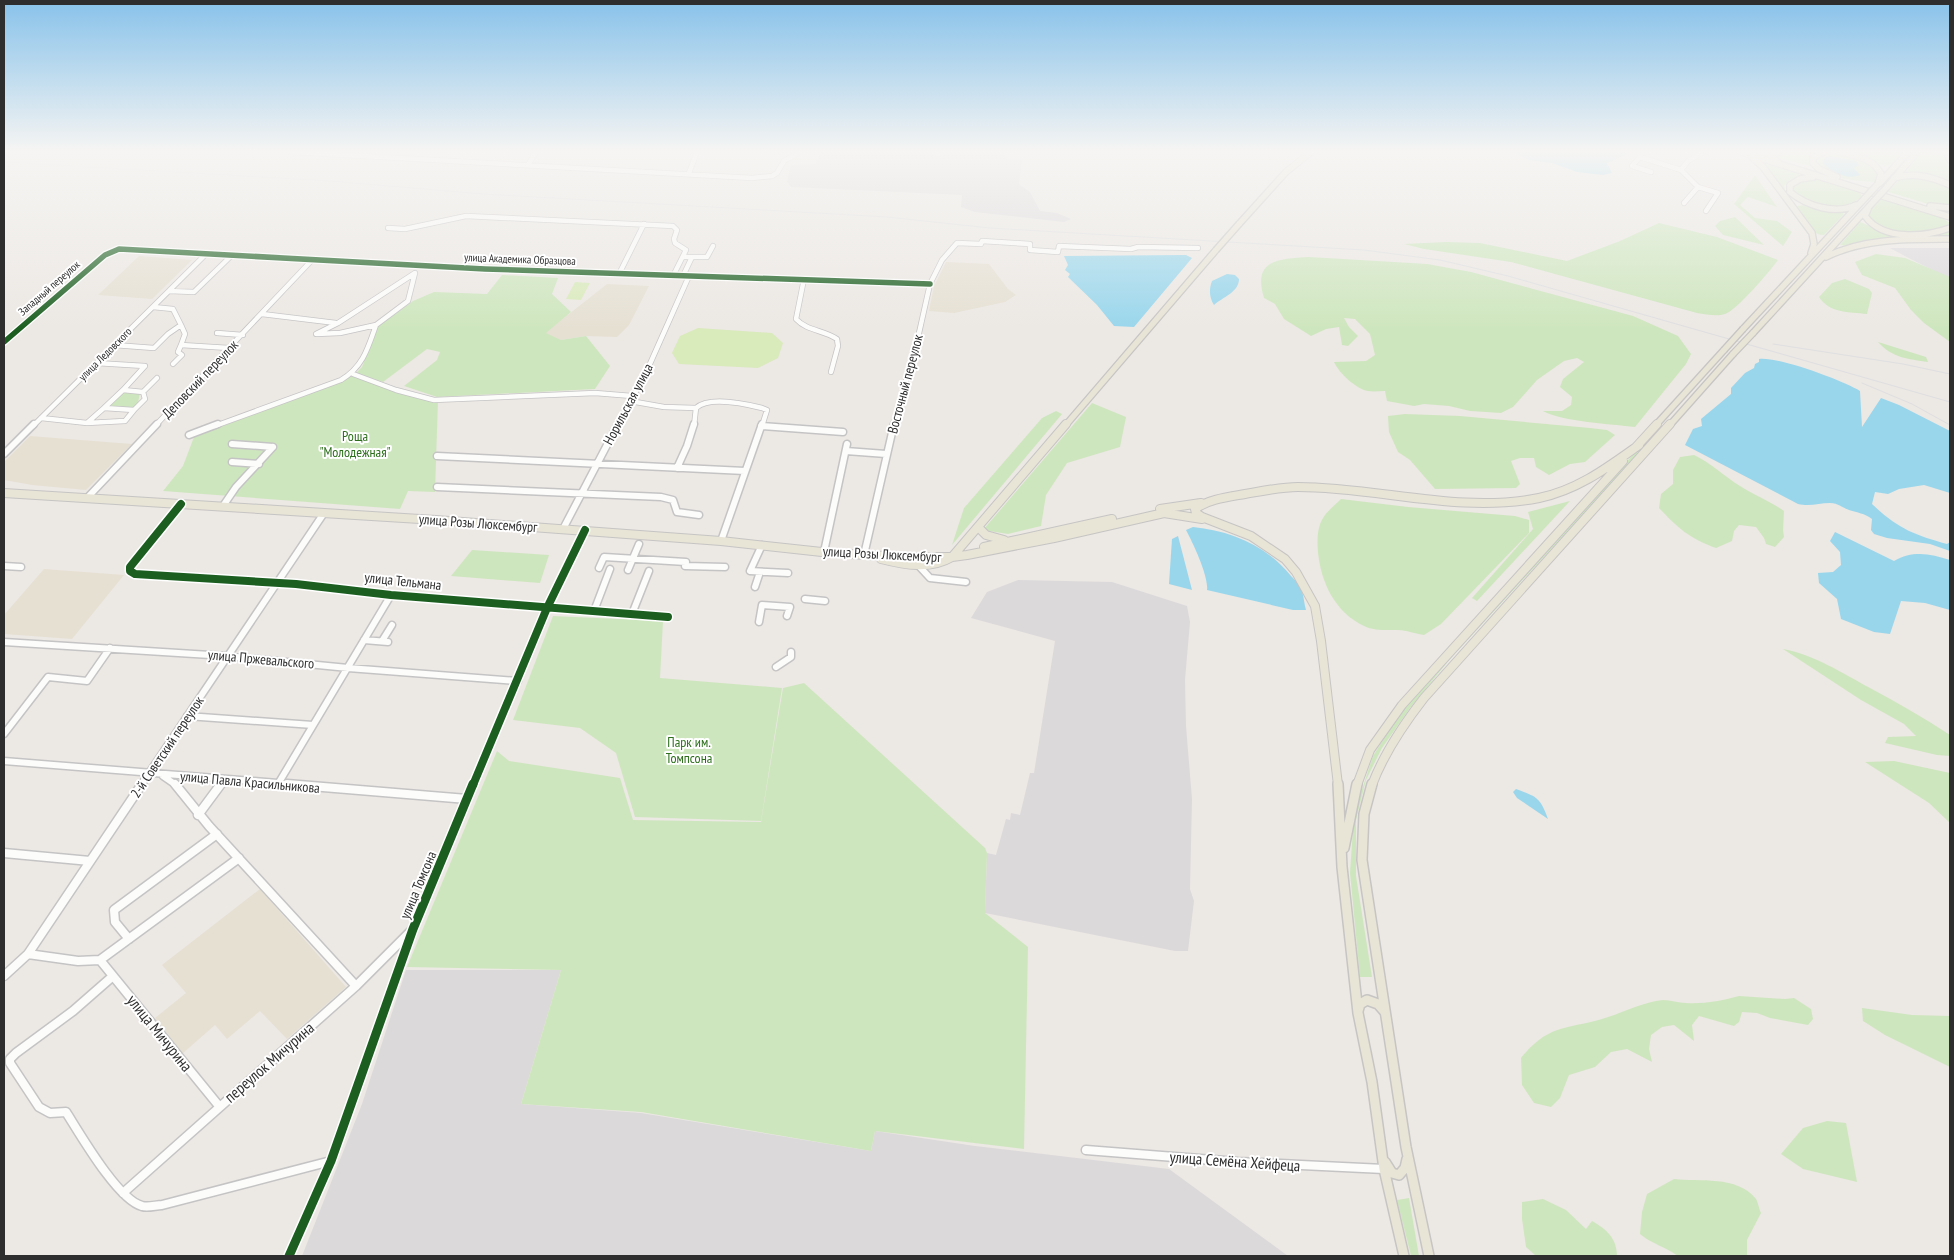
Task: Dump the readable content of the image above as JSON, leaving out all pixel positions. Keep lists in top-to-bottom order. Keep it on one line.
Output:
{"streets":{"main road":["улица Розы Люксембург"],"street":["улица Академика Образцова","Западный переулок","улица Ледовского","Деповский переулок","Восточный переулок","Норильская улица","улица Тельмана","улица Пржевальского","2-й Советский переулок","улица Павла Красильникова","улица Томсона","улица Мичурина","переулок Мичурина","улица Семёна Хейфеца"]},"crossings":[["улица Академика Образцова","Западный переулок"],["улица Академика Образцова","улица Ледовского"],["улица Академика Образцова","Деповский переулок"],["улица Академика Образцова","Восточный переулок"],["улица Академика Образцова","Норильская улица"],["Деповский переулок","улица Розы Люксембург"],["Восточный переулок","улица Розы Люксембург"],["Норильская улица","улица Розы Люксембург"],["улица Розы Люксембург","улица Тельмана"],["улица Розы Люксембург","2-й Советский переулок"],["улица Розы Люксембург","улица Томсона"],["улица Тельмана","2-й Советский переулок"],["улица Тельмана","улица Томсона"],["улица Пржевальского","2-й Советский переулок"],["улица Пржевальского","улица Томсона"],["2-й Советский переулок","улица Павла Красильникова"],["улица Павла Красильникова","улица Томсона"],["улица Томсона","переулок Мичурина"],["улица Мичурина","переулок Мичурина"]],"parks":["Роща \"Молодежная\"","Парк им. Томпсона"]}
